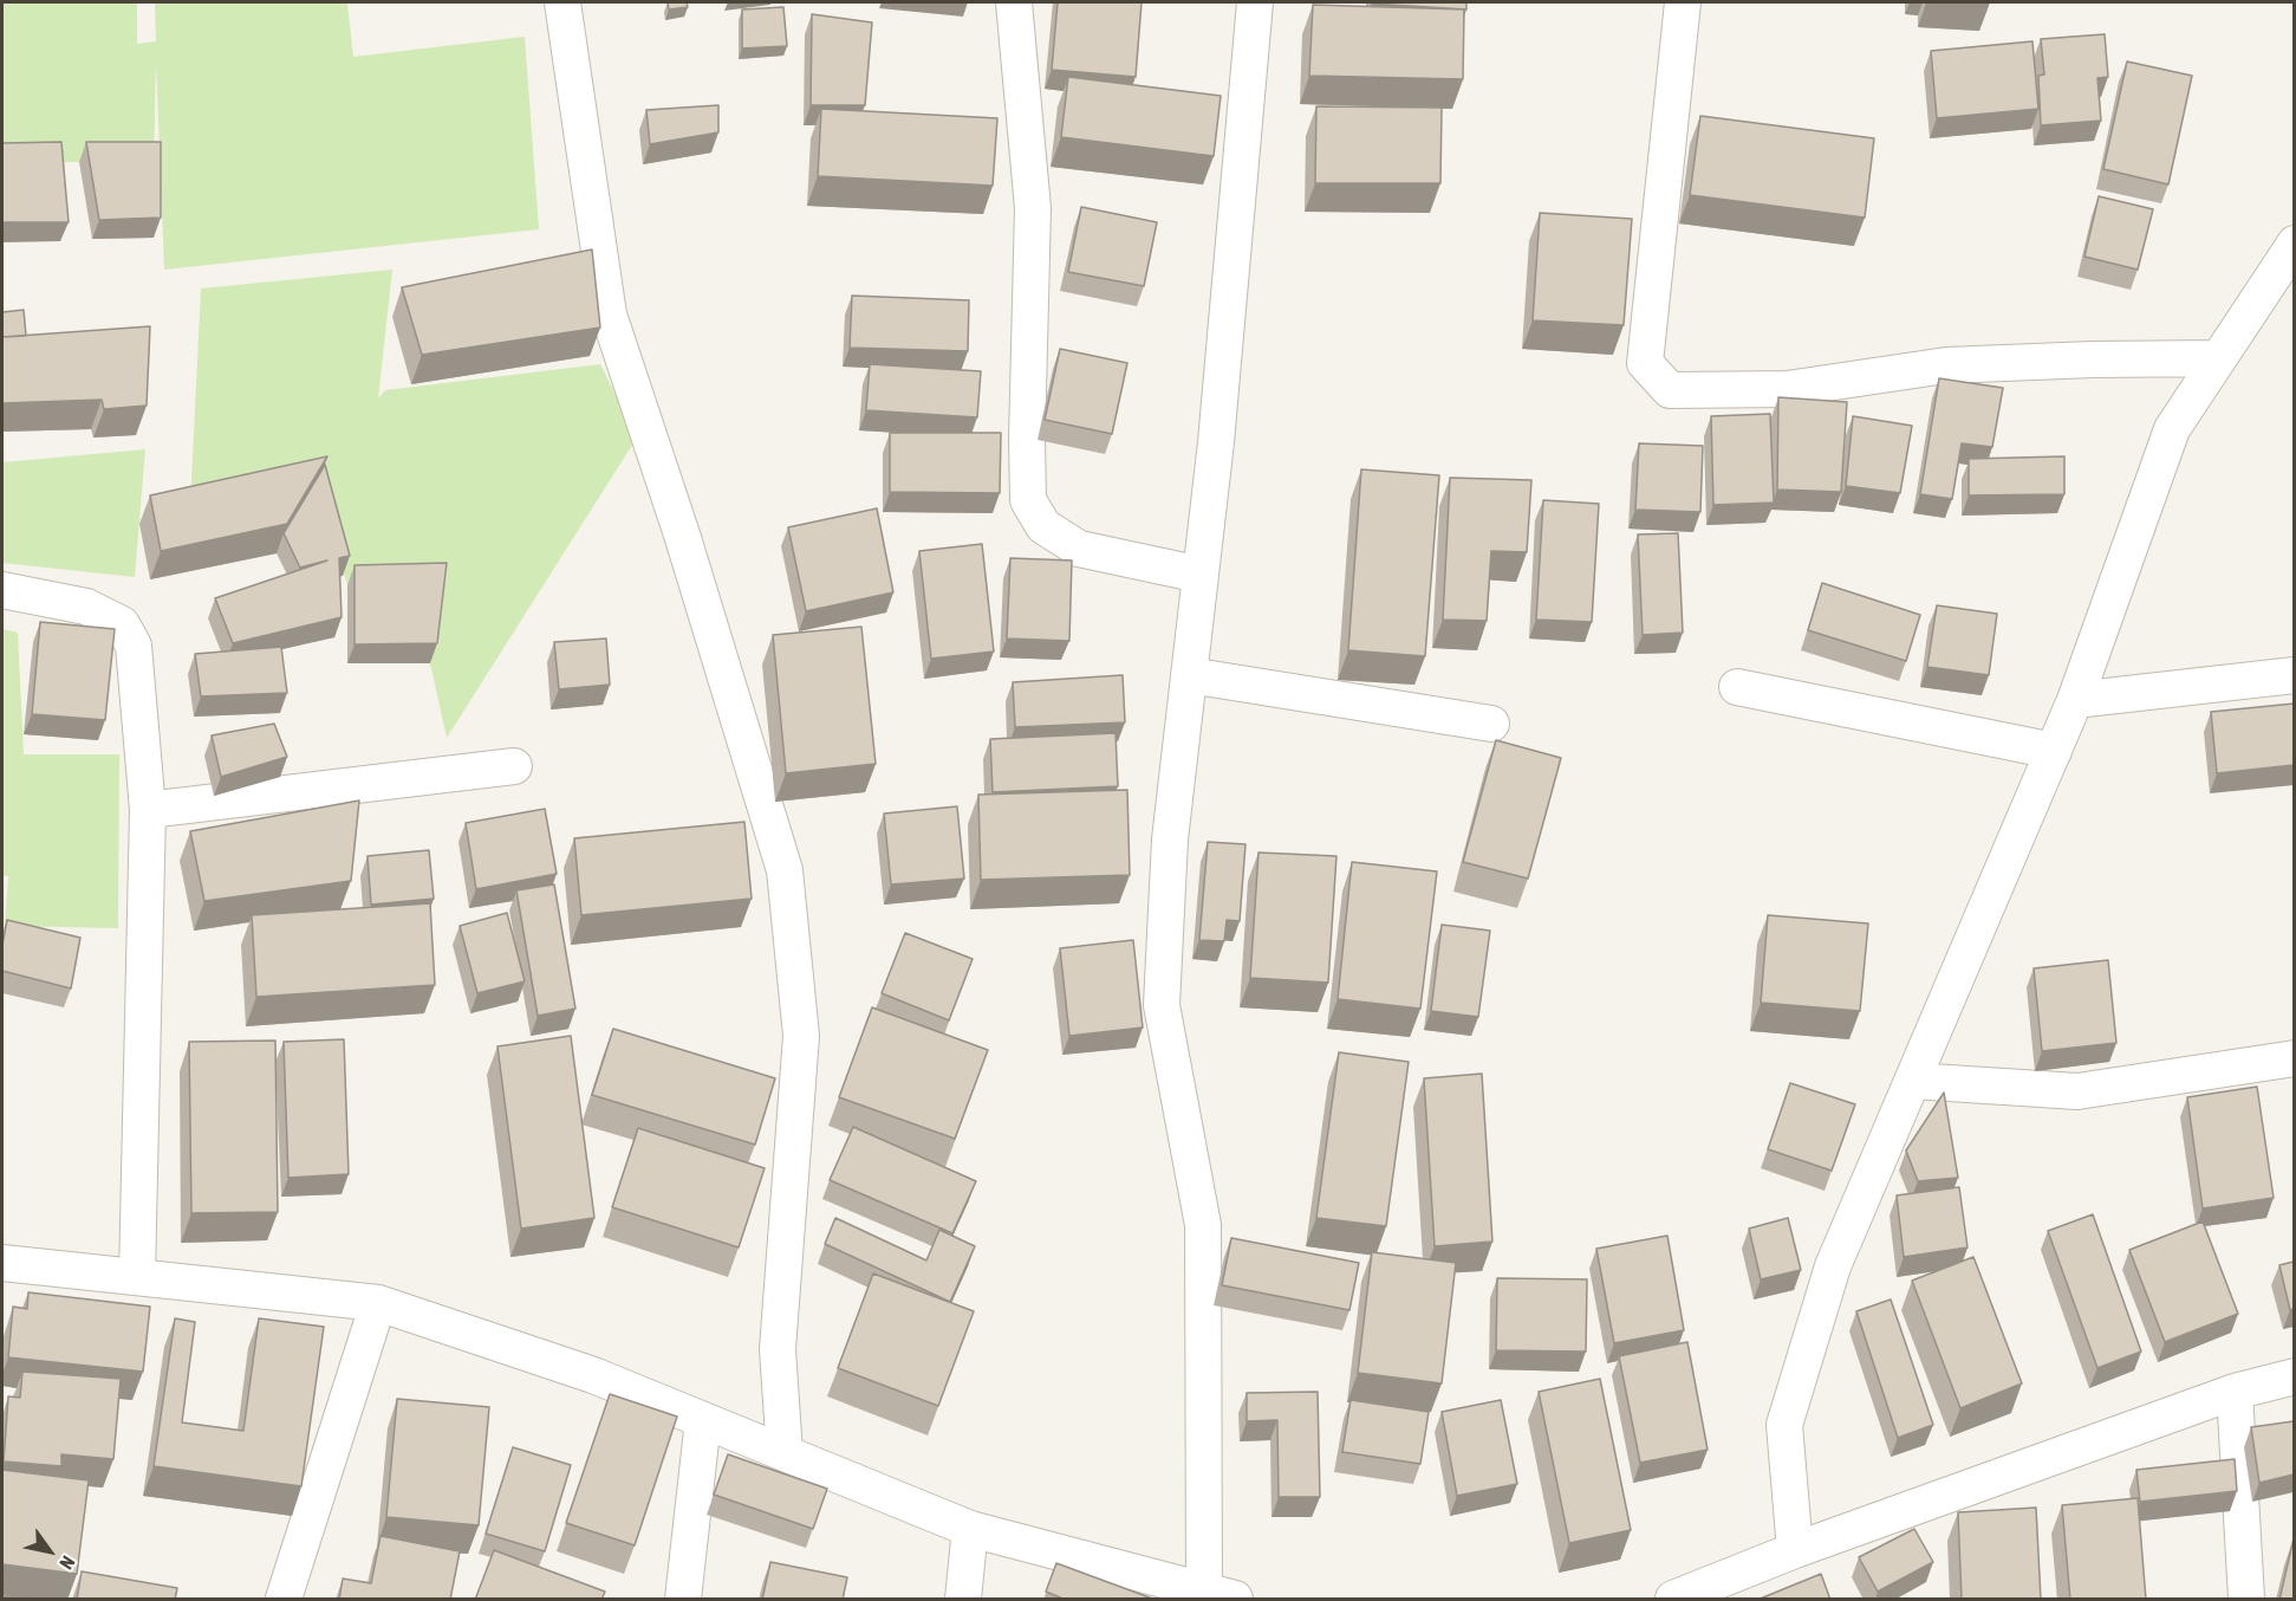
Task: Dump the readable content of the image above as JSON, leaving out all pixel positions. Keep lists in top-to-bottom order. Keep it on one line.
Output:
{"north":"bottom right"}
